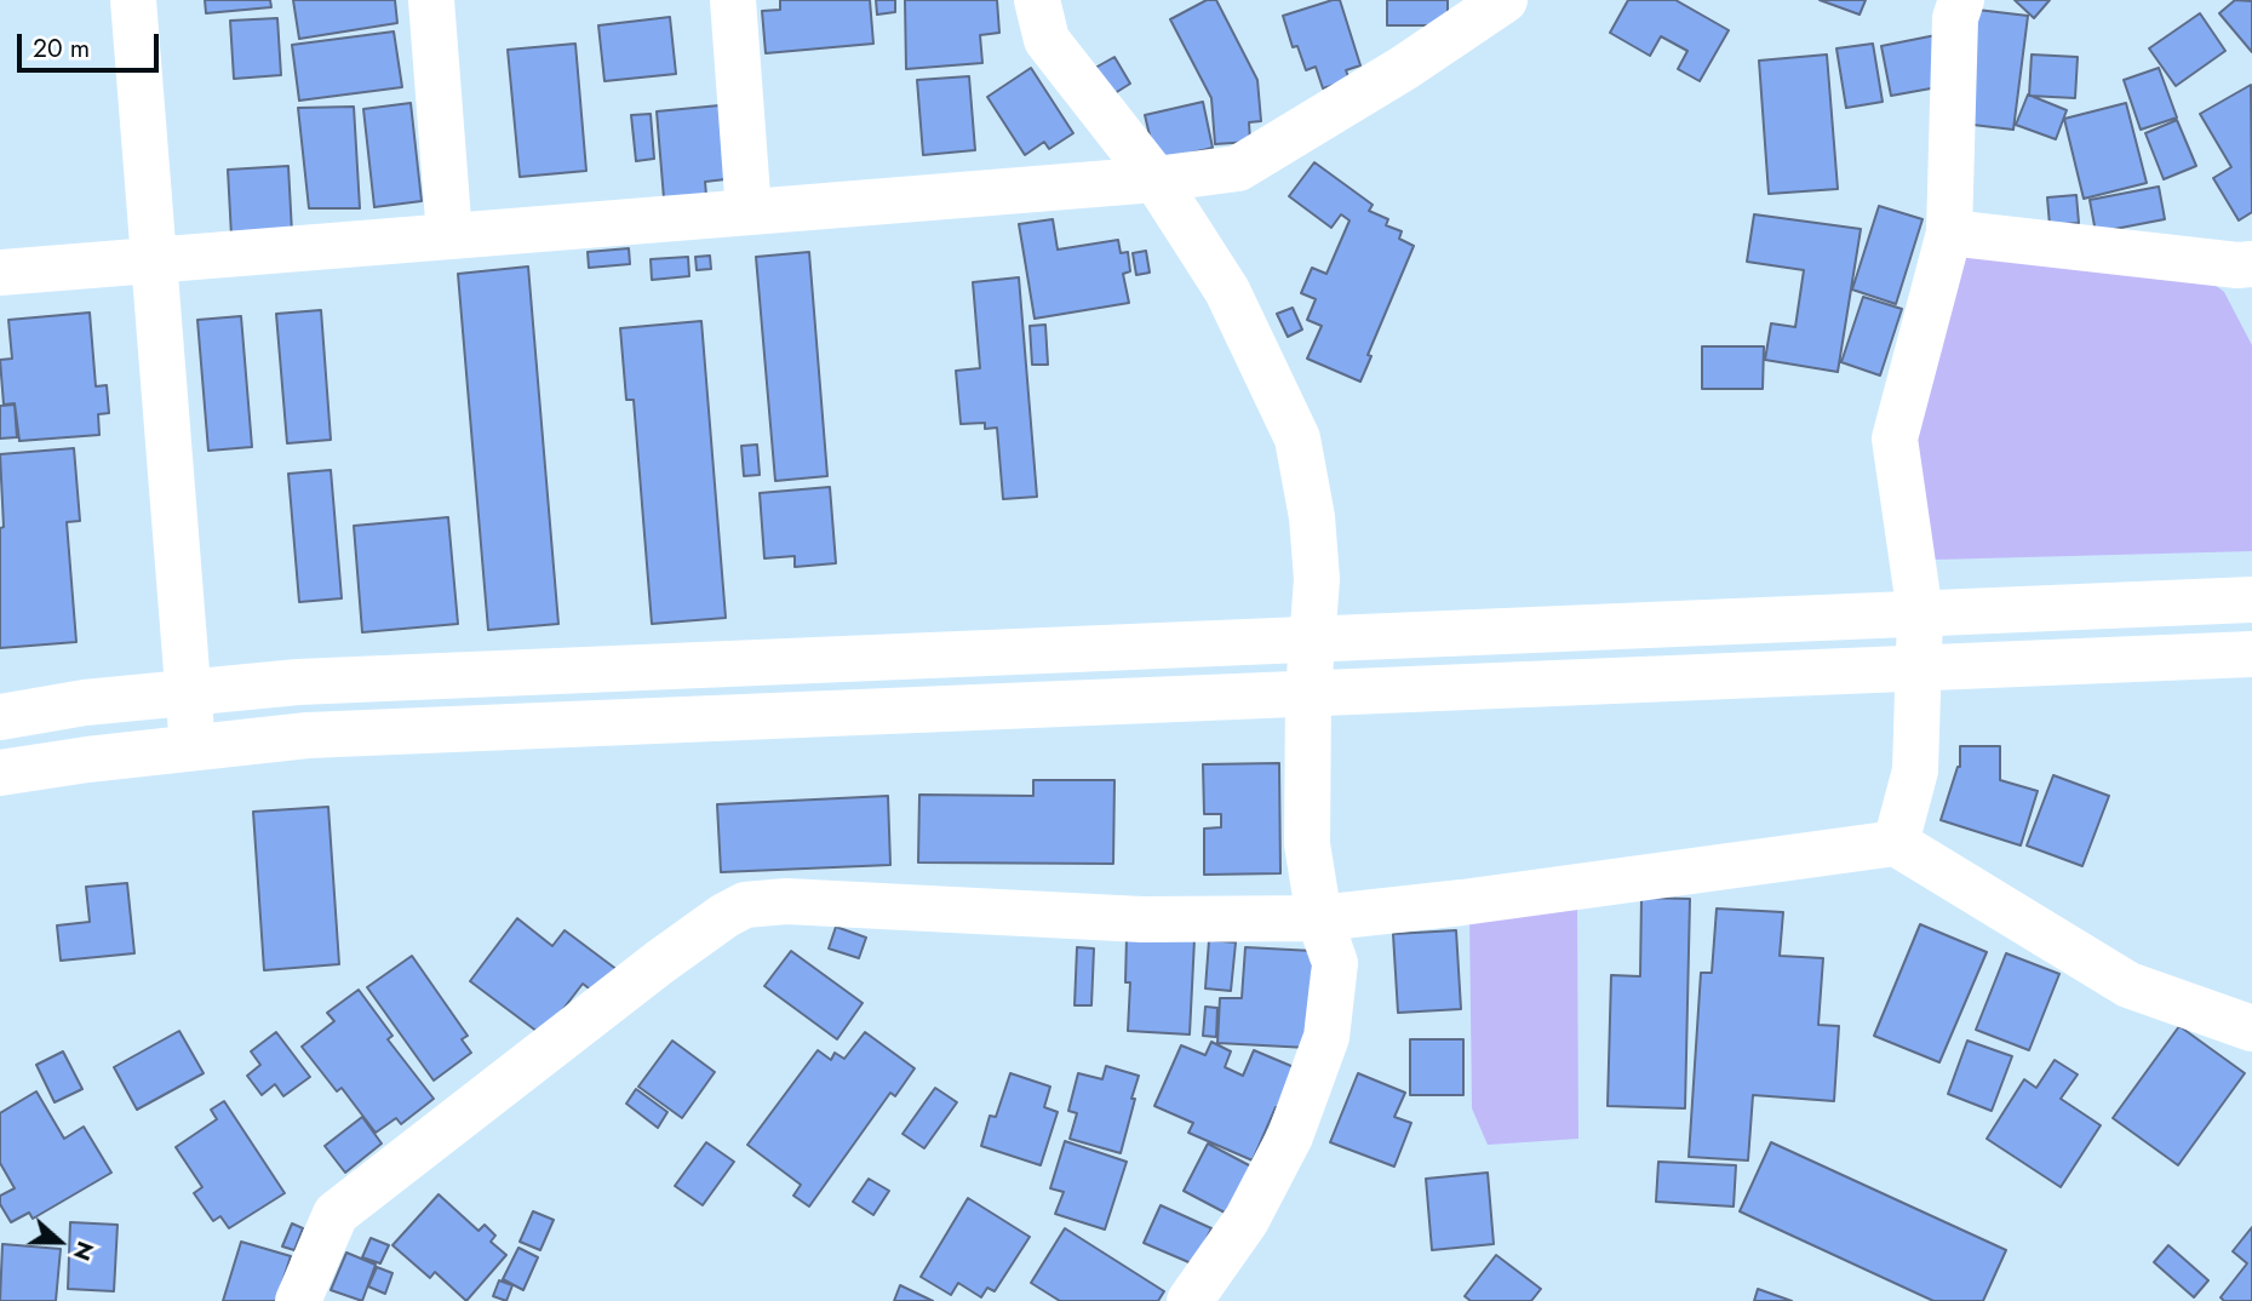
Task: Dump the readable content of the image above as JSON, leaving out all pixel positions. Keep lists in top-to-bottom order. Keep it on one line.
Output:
{"scale_bar":"20 m","north":"right"}
